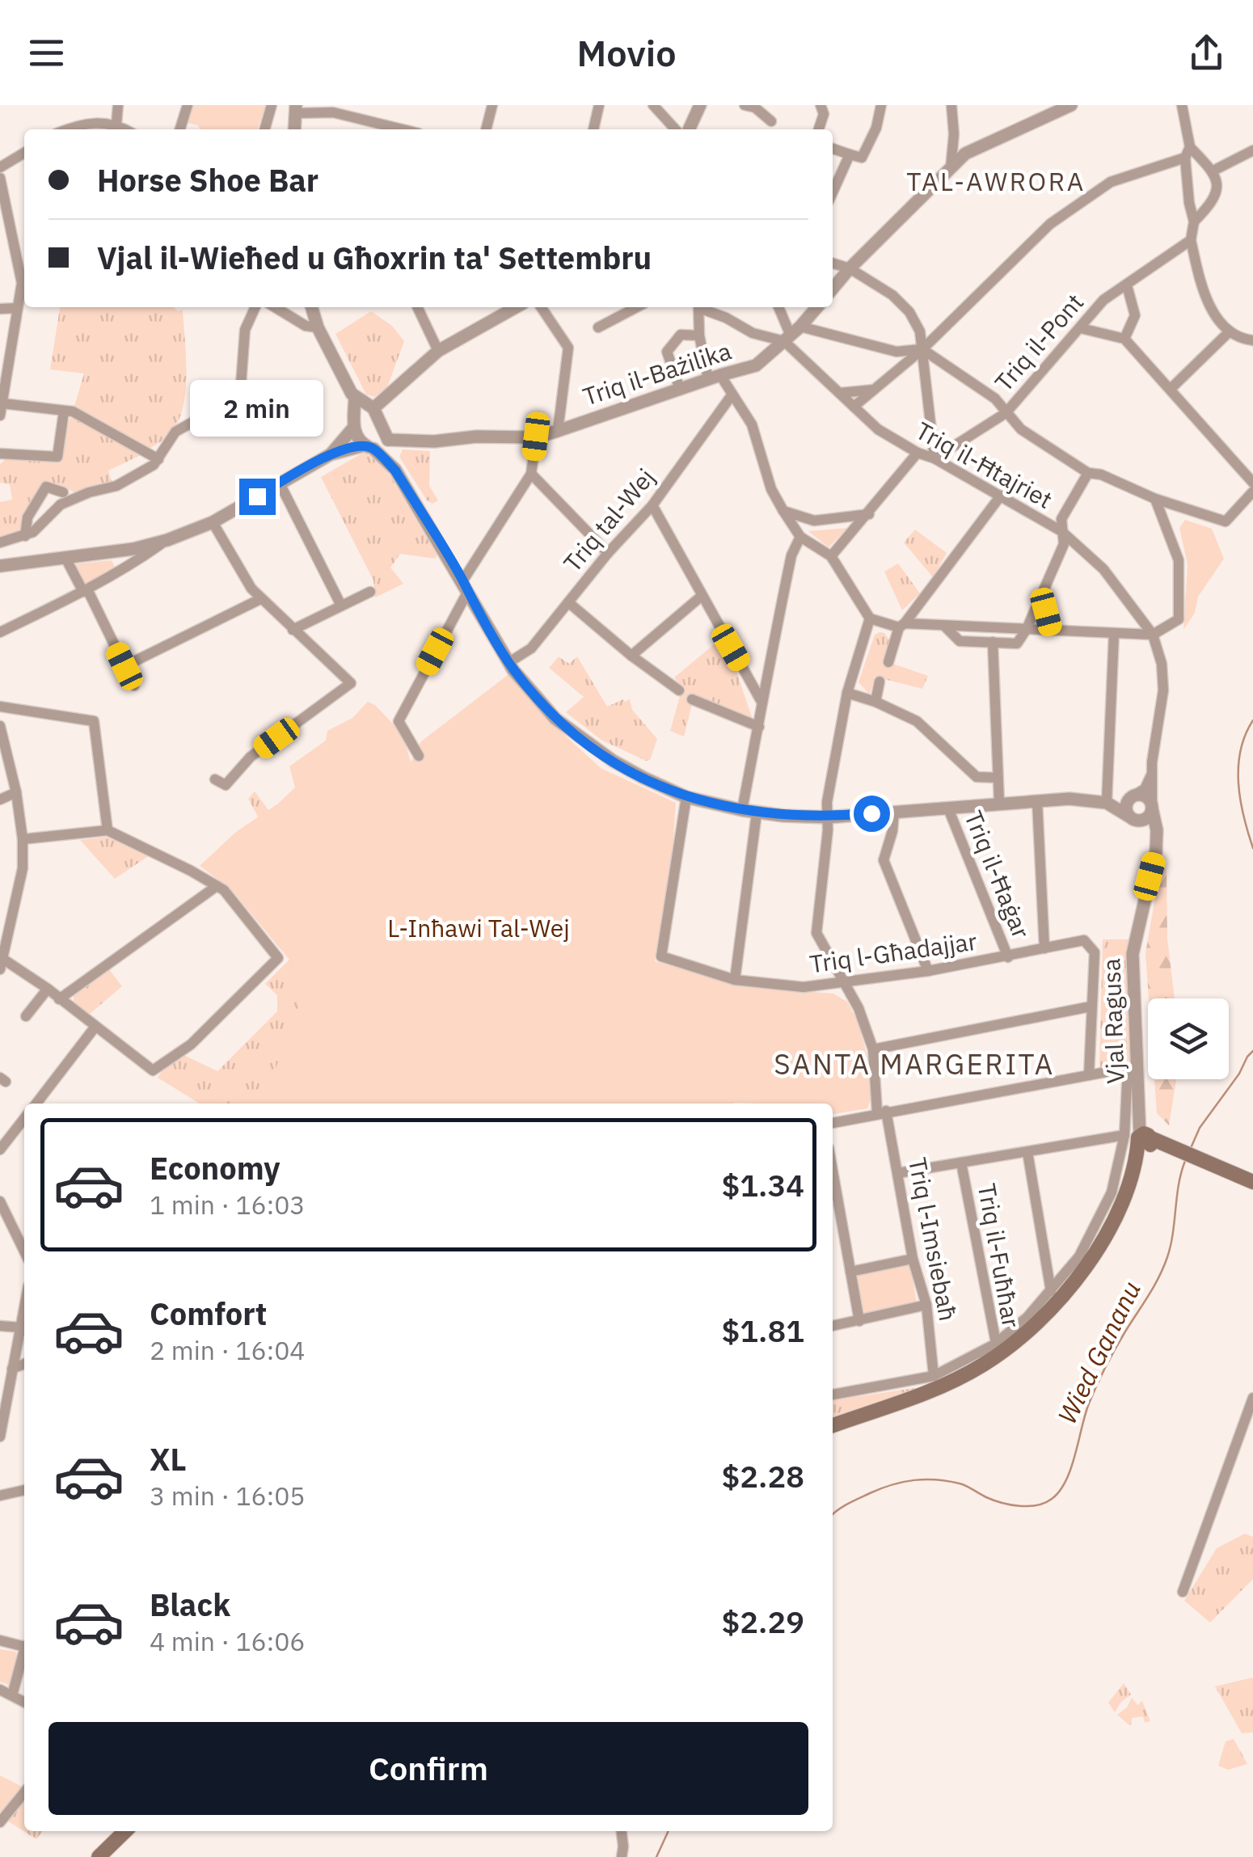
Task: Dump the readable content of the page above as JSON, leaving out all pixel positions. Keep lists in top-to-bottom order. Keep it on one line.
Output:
{"streets":{"main road":["Vjal Ragusa"],"street":["Triq il-Pont","Triq il-Bażilika","Triq il-Ħtajriet","Triq tal-Wej","Triq il-Ħaġar","Triq l-Għadajjar","Triq l-Imsiebaħ","Triq il-Fuħħar"]},"crossings":[["Triq il-Pont","Triq il-Ħtajriet"],["Triq il-Bażilika","Triq il-Ħtajriet"],["Triq il-Ħtajriet","Vjal Ragusa"],["Triq il-Ħaġar","Triq l-Għadajjar"],["Triq l-Għadajjar","Triq l-Imsiebaħ"],["Vjal Ragusa","Triq il-Fuħħar"]],"districts":["TAL-AWRORA","SANTA MARGERITA"],"water":["Wied Gananu"],"parks":["L-Inħawi Tal-Wej"],"page":{"header":"Movio","banner":["Horse Shoe Bar","Vjal il-Wieħed u Għoxrin ta' Settembru"],"bubble":"2 min","list":[{"name":"Economy","note":"1 min · 16:03","value":"$1.34"},{"name":"Comfort","note":"2 min · 16:04","value":"$1.81"},{"name":"XL","note":"3 min · 16:05","value":"$2.28"},{"name":"Black","note":"4 min · 16:06","value":"$2.29"}],"buttons":"Confirm"}}
